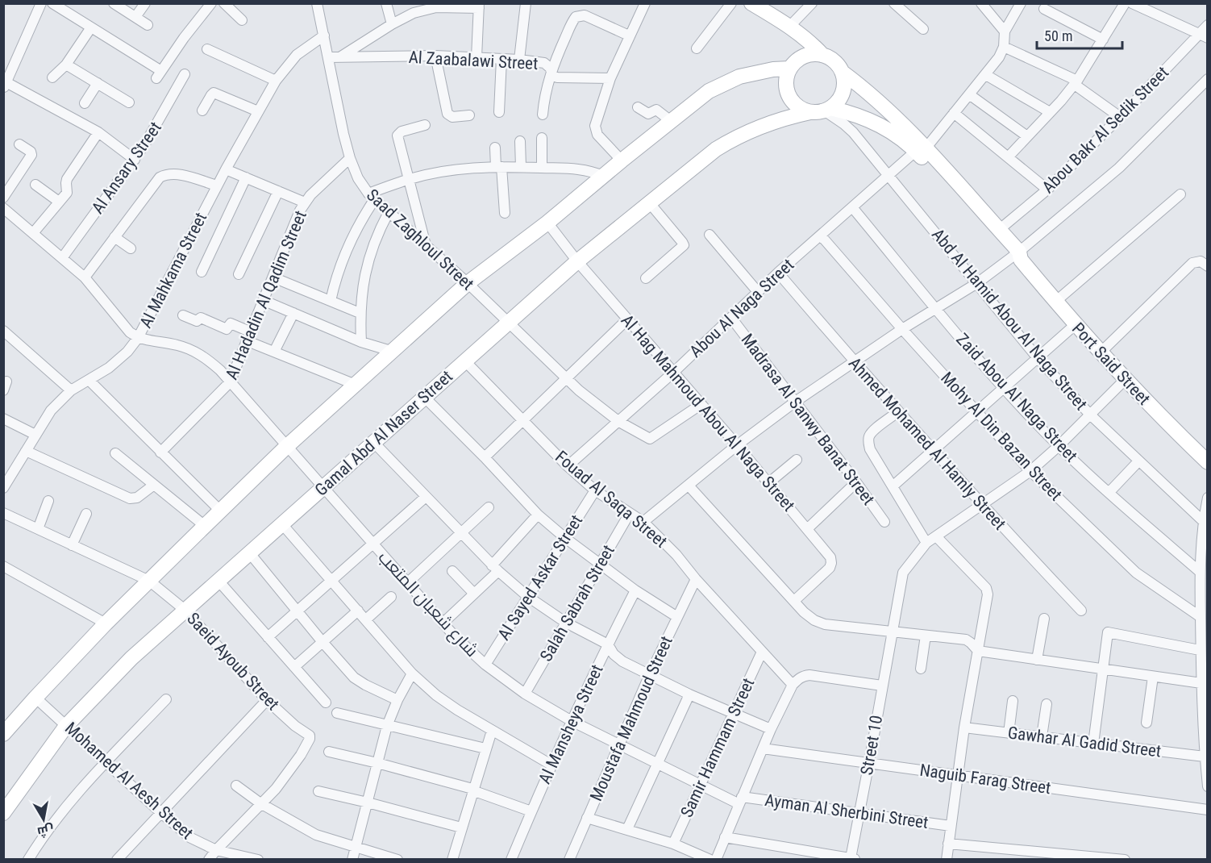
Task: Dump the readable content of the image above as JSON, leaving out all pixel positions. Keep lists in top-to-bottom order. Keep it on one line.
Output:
{"streets":{"street":["Al Zaabalawi Street","Abou Bakr Al Sedik Street","Al Ansary Street","Saad Zaghloul Street","Al Mahkama Street","Al Hadadin Al Qadim Street","Abou Al Naga Street","Abd Al Hamid Abou Al Naga Street","Port Said Street","Zaid Abou Al Naga Street","Al Hag Mahmoud Abou Al Naga Street","Madrasa Al Sanwy Banat Street","Gamal Abd Al Naser Street","Mohy Al Din Bazan Street","Ahmed Mohamed Al Hamly Street","Fouad Al Saqa Street","Al Sayed Askar Street","Salah Sabrah Street","شارع شعبان المتعب","Saeid Ayoub Street","Moustafa Mahmoud Street","Al Mansheya Street","Gawhar Al Gadid Street","Street 10","Samir Hammam Street","Naguib Farag Street","Mohamed Al Aesh Street","Ayman Al Sherbini Street"]},"crossings":[["Al Zaabalawi Street","Saad Zaghloul Street"],["Abou Bakr Al Sedik Street","Abd Al Hamid Abou Al Naga Street"],["Abou Bakr Al Sedik Street","Port Said Street"],["Abou Bakr Al Sedik Street","Zaid Abou Al Naga Street"],["Abou Bakr Al Sedik Street","Al Hag Mahmoud Abou Al Naga Street"],["Abou Bakr Al Sedik Street","Madrasa Al Sanwy Banat Street"],["Abou Bakr Al Sedik Street","Mohy Al Din Bazan Street"],["Abou Bakr Al Sedik Street","Ahmed Mohamed Al Hamly Street"],["Abou Bakr Al Sedik Street","Fouad Al Saqa Street"],["Saad Zaghloul Street","Al Mahkama Street"],["Saad Zaghloul Street","Al Hadadin Al Qadim Street"],["Saad Zaghloul Street","Abou Al Naga Street"],["Saad Zaghloul Street","Al Hag Mahmoud Abou Al Naga Street"],["Saad Zaghloul Street","Gamal Abd Al Naser Street"],["Al Mahkama Street","شارع شعبان المتعب"],["Al Hadadin Al Qadim Street","شارع شعبان المتعب"],["Abou Al Naga Street","Abd Al Hamid Abou Al Naga Street"],["Abou Al Naga Street","Port Said Street"],["Abou Al Naga Street","Zaid Abou Al Naga Street"],["Abou Al Naga Street","Al Hag Mahmoud Abou Al Naga Street"],["Abou Al Naga Street","Madrasa Al Sanwy Banat Street"],["Abou Al Naga Street","Mohy Al Din Bazan Street"],["Abou Al Naga Street","Ahmed Mohamed Al Hamly Street"],["Abou Al Naga Street","Fouad Al Saqa Street"],["Abd Al Hamid Abou Al Naga Street","Port Said Street"],["Abd Al Hamid Abou Al Naga Street","Gamal Abd Al Naser Street"],["Abd Al Hamid Abou Al Naga Street","Street 10"],["Port Said Street","Gamal Abd Al Naser Street"],["Port Said Street","Street 10"],["Zaid Abou Al Naga Street","Street 10"],["Al Hag Mahmoud Abou Al Naga Street","Gamal Abd Al Naser Street"],["Gamal Abd Al Naser Street","Fouad Al Saqa Street"],["Gamal Abd Al Naser Street","شارع شعبان المتعب"],["Gamal Abd Al Naser Street","Saeid Ayoub Street"],["Gamal Abd Al Naser Street","Mohamed Al Aesh Street"],["Mohy Al Din Bazan Street","Street 10"],["Ahmed Mohamed Al Hamly Street","Street 10"],["Fouad Al Saqa Street","Al Sayed Askar Street"],["Fouad Al Saqa Street","Salah Sabrah Street"],["Fouad Al Saqa Street","Moustafa Mahmoud Street"],["Fouad Al Saqa Street","Samir Hammam Street"],["Al Sayed Askar Street","شارع شعبان المتعب"],["Salah Sabrah Street","شارع شعبان المتعب"],["شارع شعبان المتعب","Moustafa Mahmoud Street"],["شارع شعبان المتعب","Al Mansheya Street"],["شارع شعبان المتعب","Samir Hammam Street"],["شارع شعبان المتعب","Ayman Al Sherbini Street"],["Street 10","Naguib Farag Street"],["Street 10","Ayman Al Sherbini Street"],["Samir Hammam Street","Ayman Al Sherbini Street"]],"scale_bar":"50 m","north":"bottom"}
